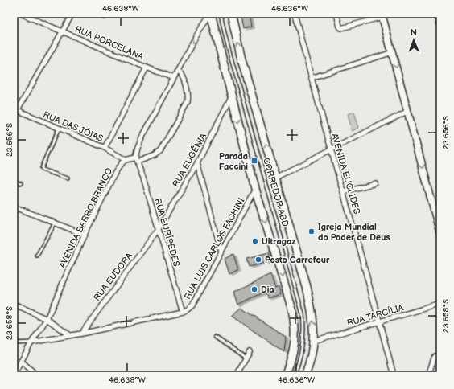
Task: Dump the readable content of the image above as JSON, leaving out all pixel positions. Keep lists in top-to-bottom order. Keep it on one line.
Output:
{"streets":{"street":["RUA PORCELANA","RUA DAS JÓIAS","RUA EUGÊNIA","AVENIDA EUCLIDES","AVENIDA BARRO BRANCO","RUA EURÍPEDES","RUA LUIS CARLOS FACHINI","RUA EUDORA","RUA TARCÍLIA"],"lane":["CORREDOR ABD"]},"crossings":[["RUA DAS JÓIAS","AVENIDA BARRO BRANCO"],["RUA EUGÊNIA","RUA EURÍPEDES"],["RUA EUGÊNIA","RUA EUDORA"],["AVENIDA EUCLIDES","RUA TARCÍLIA"],["AVENIDA BARRO BRANCO","RUA LUIS CARLOS FACHINI"],["RUA EURÍPEDES","RUA LUIS CARLOS FACHINI"],["RUA EURÍPEDES","RUA EUDORA"],["RUA LUIS CARLOS FACHINI","RUA EUDORA"]],"places":{"transit":["Parada Faccini"],"other":["Igreja Mundial do Poder de Deus","Ultragaz","Posto Carrefour","Dia"]},"north":"top","coordinates":["46.638°W","46.636°W","23.656°S","23.658°S"]}
